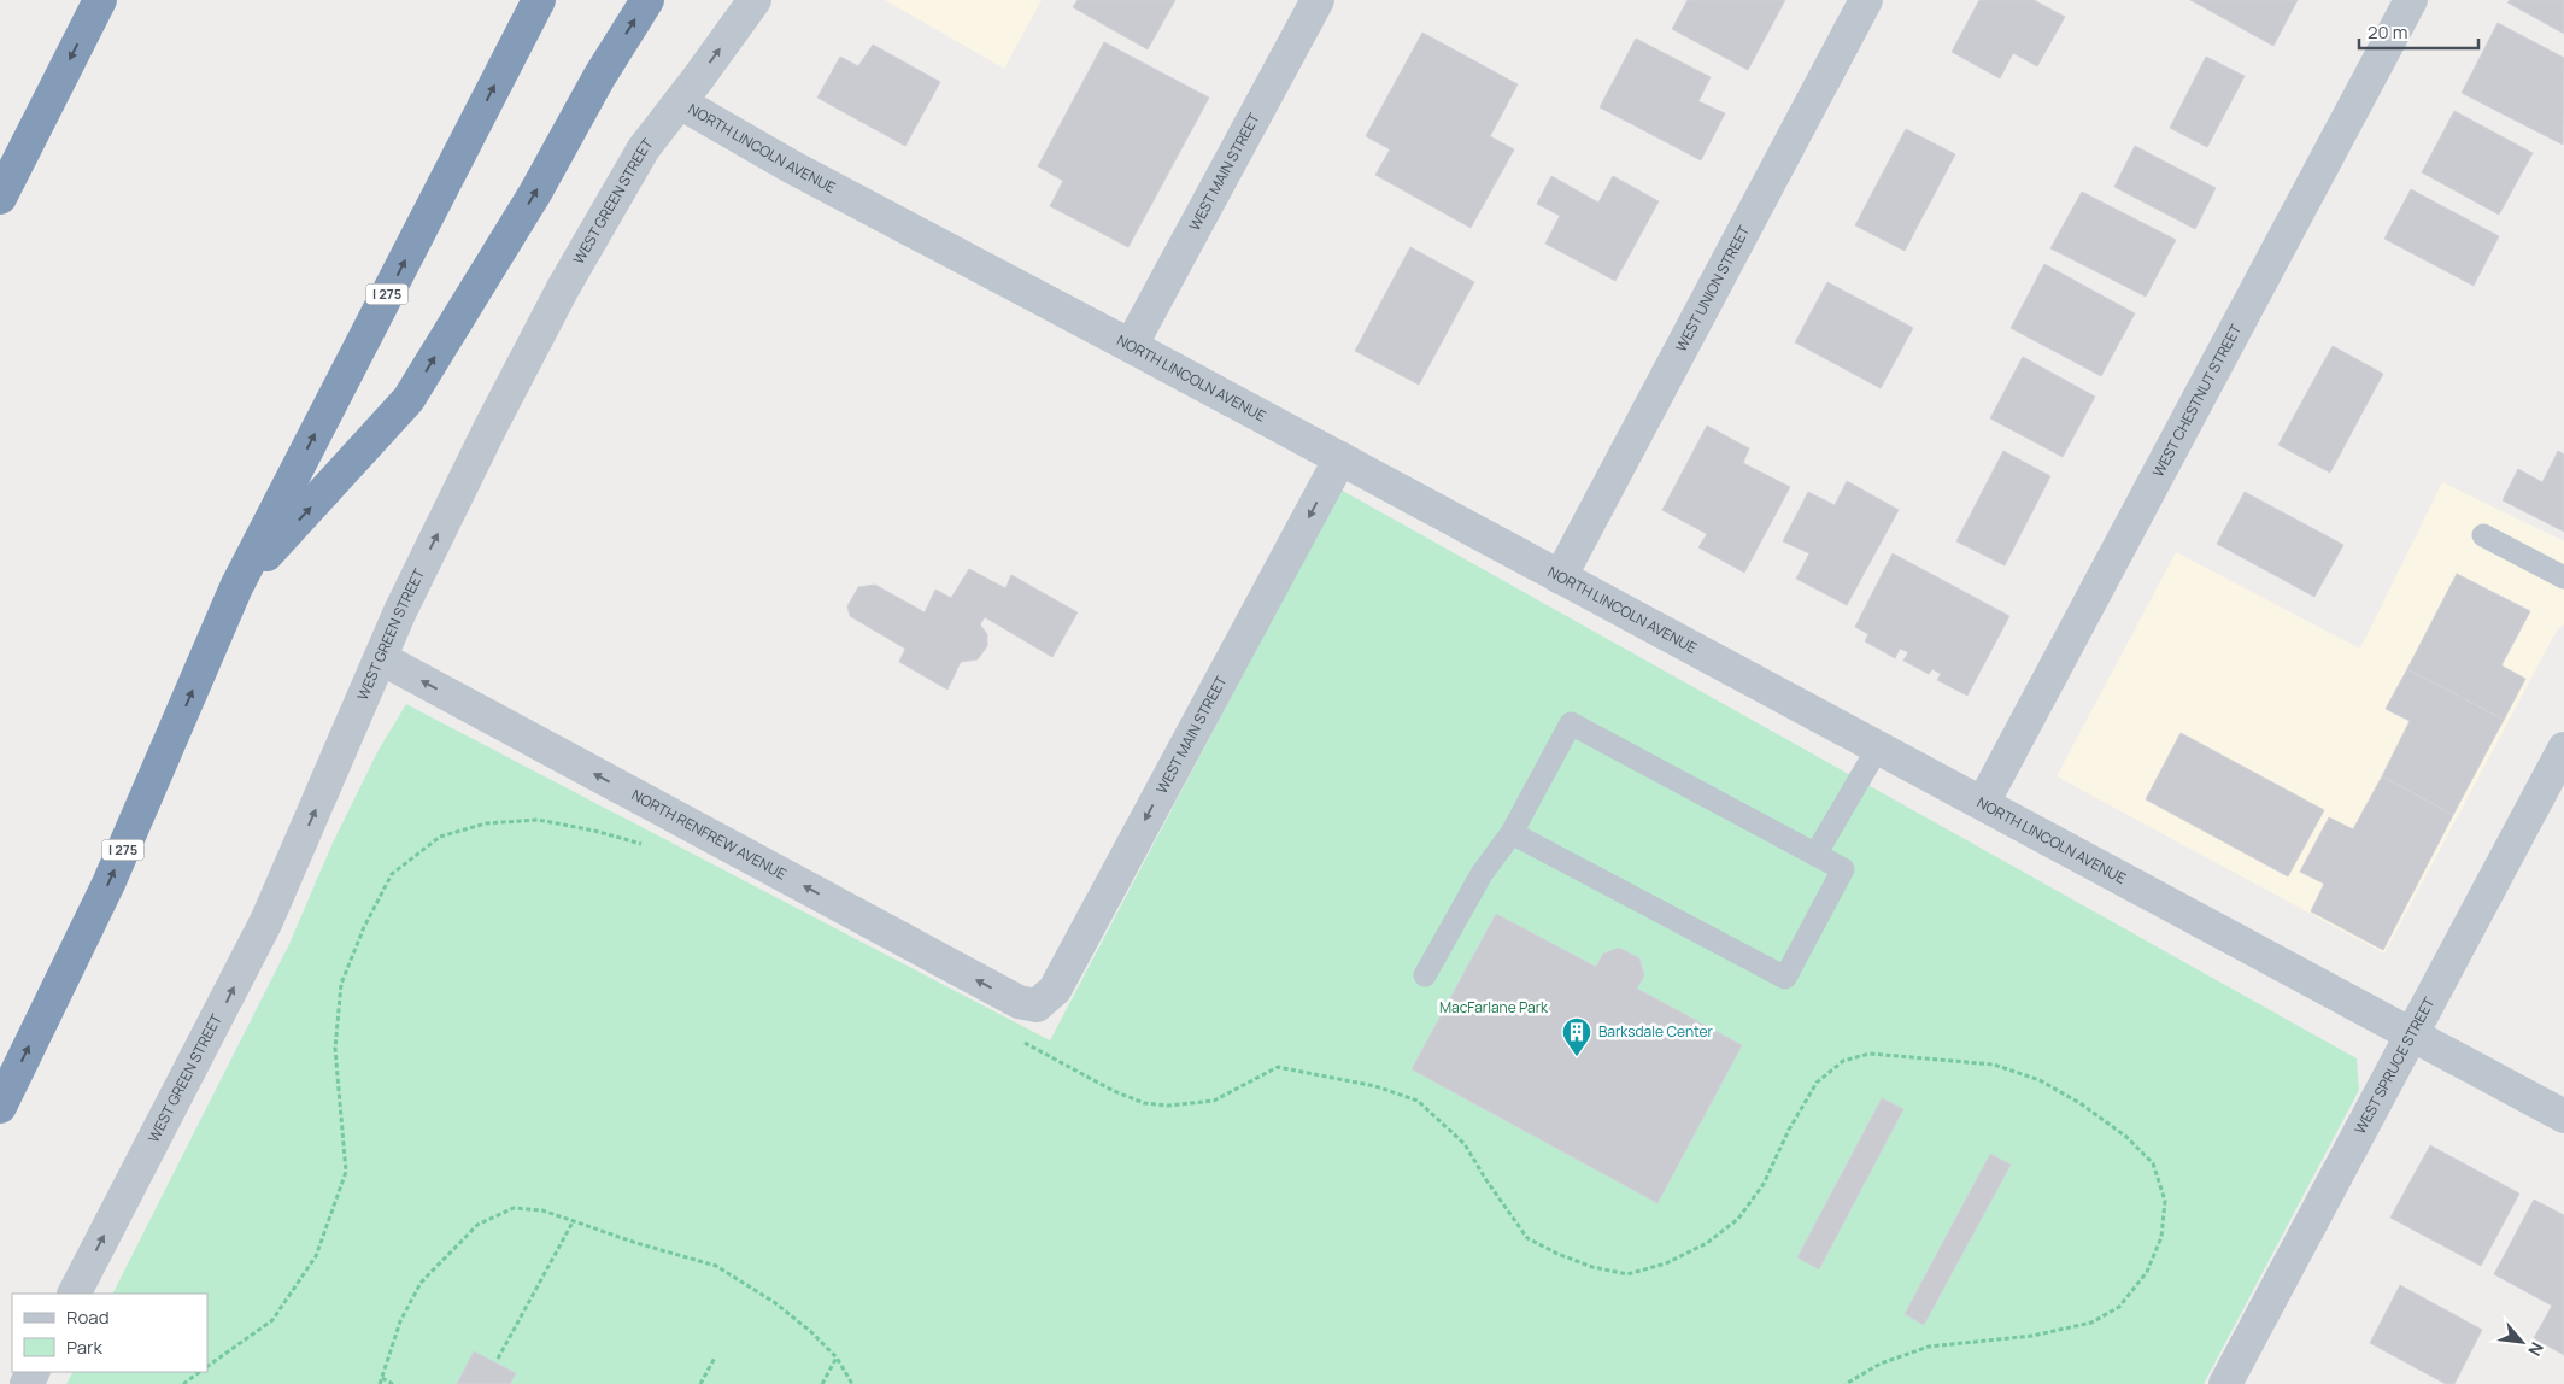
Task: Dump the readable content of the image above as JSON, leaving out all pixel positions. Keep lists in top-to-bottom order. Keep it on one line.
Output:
{"streets":{"highway":["I 275"],"street":["NORTH LINCOLN AVENUE","WEST MAIN STREET","WEST GREEN STREET","WEST UNION STREET","WEST CHESTNUT STREET","NORTH RENFREW AVENUE","WEST SPRUCE STREET"]},"crossings":[["NORTH LINCOLN AVENUE","WEST MAIN STREET"],["NORTH LINCOLN AVENUE","WEST GREEN STREET"],["NORTH LINCOLN AVENUE","WEST UNION STREET"],["NORTH LINCOLN AVENUE","WEST CHESTNUT STREET"],["NORTH LINCOLN AVENUE","WEST SPRUCE STREET"],["WEST MAIN STREET","NORTH RENFREW AVENUE"],["WEST GREEN STREET","NORTH RENFREW AVENUE"]],"one_way":["WEST MAIN STREET","WEST GREEN STREET","NORTH RENFREW AVENUE"],"parks":["MacFarlane Park"],"places":{"building":["Barksdale Center"]},"legend":["Road","Park"],"scale_bar":"20 m","north":"bottom right"}
